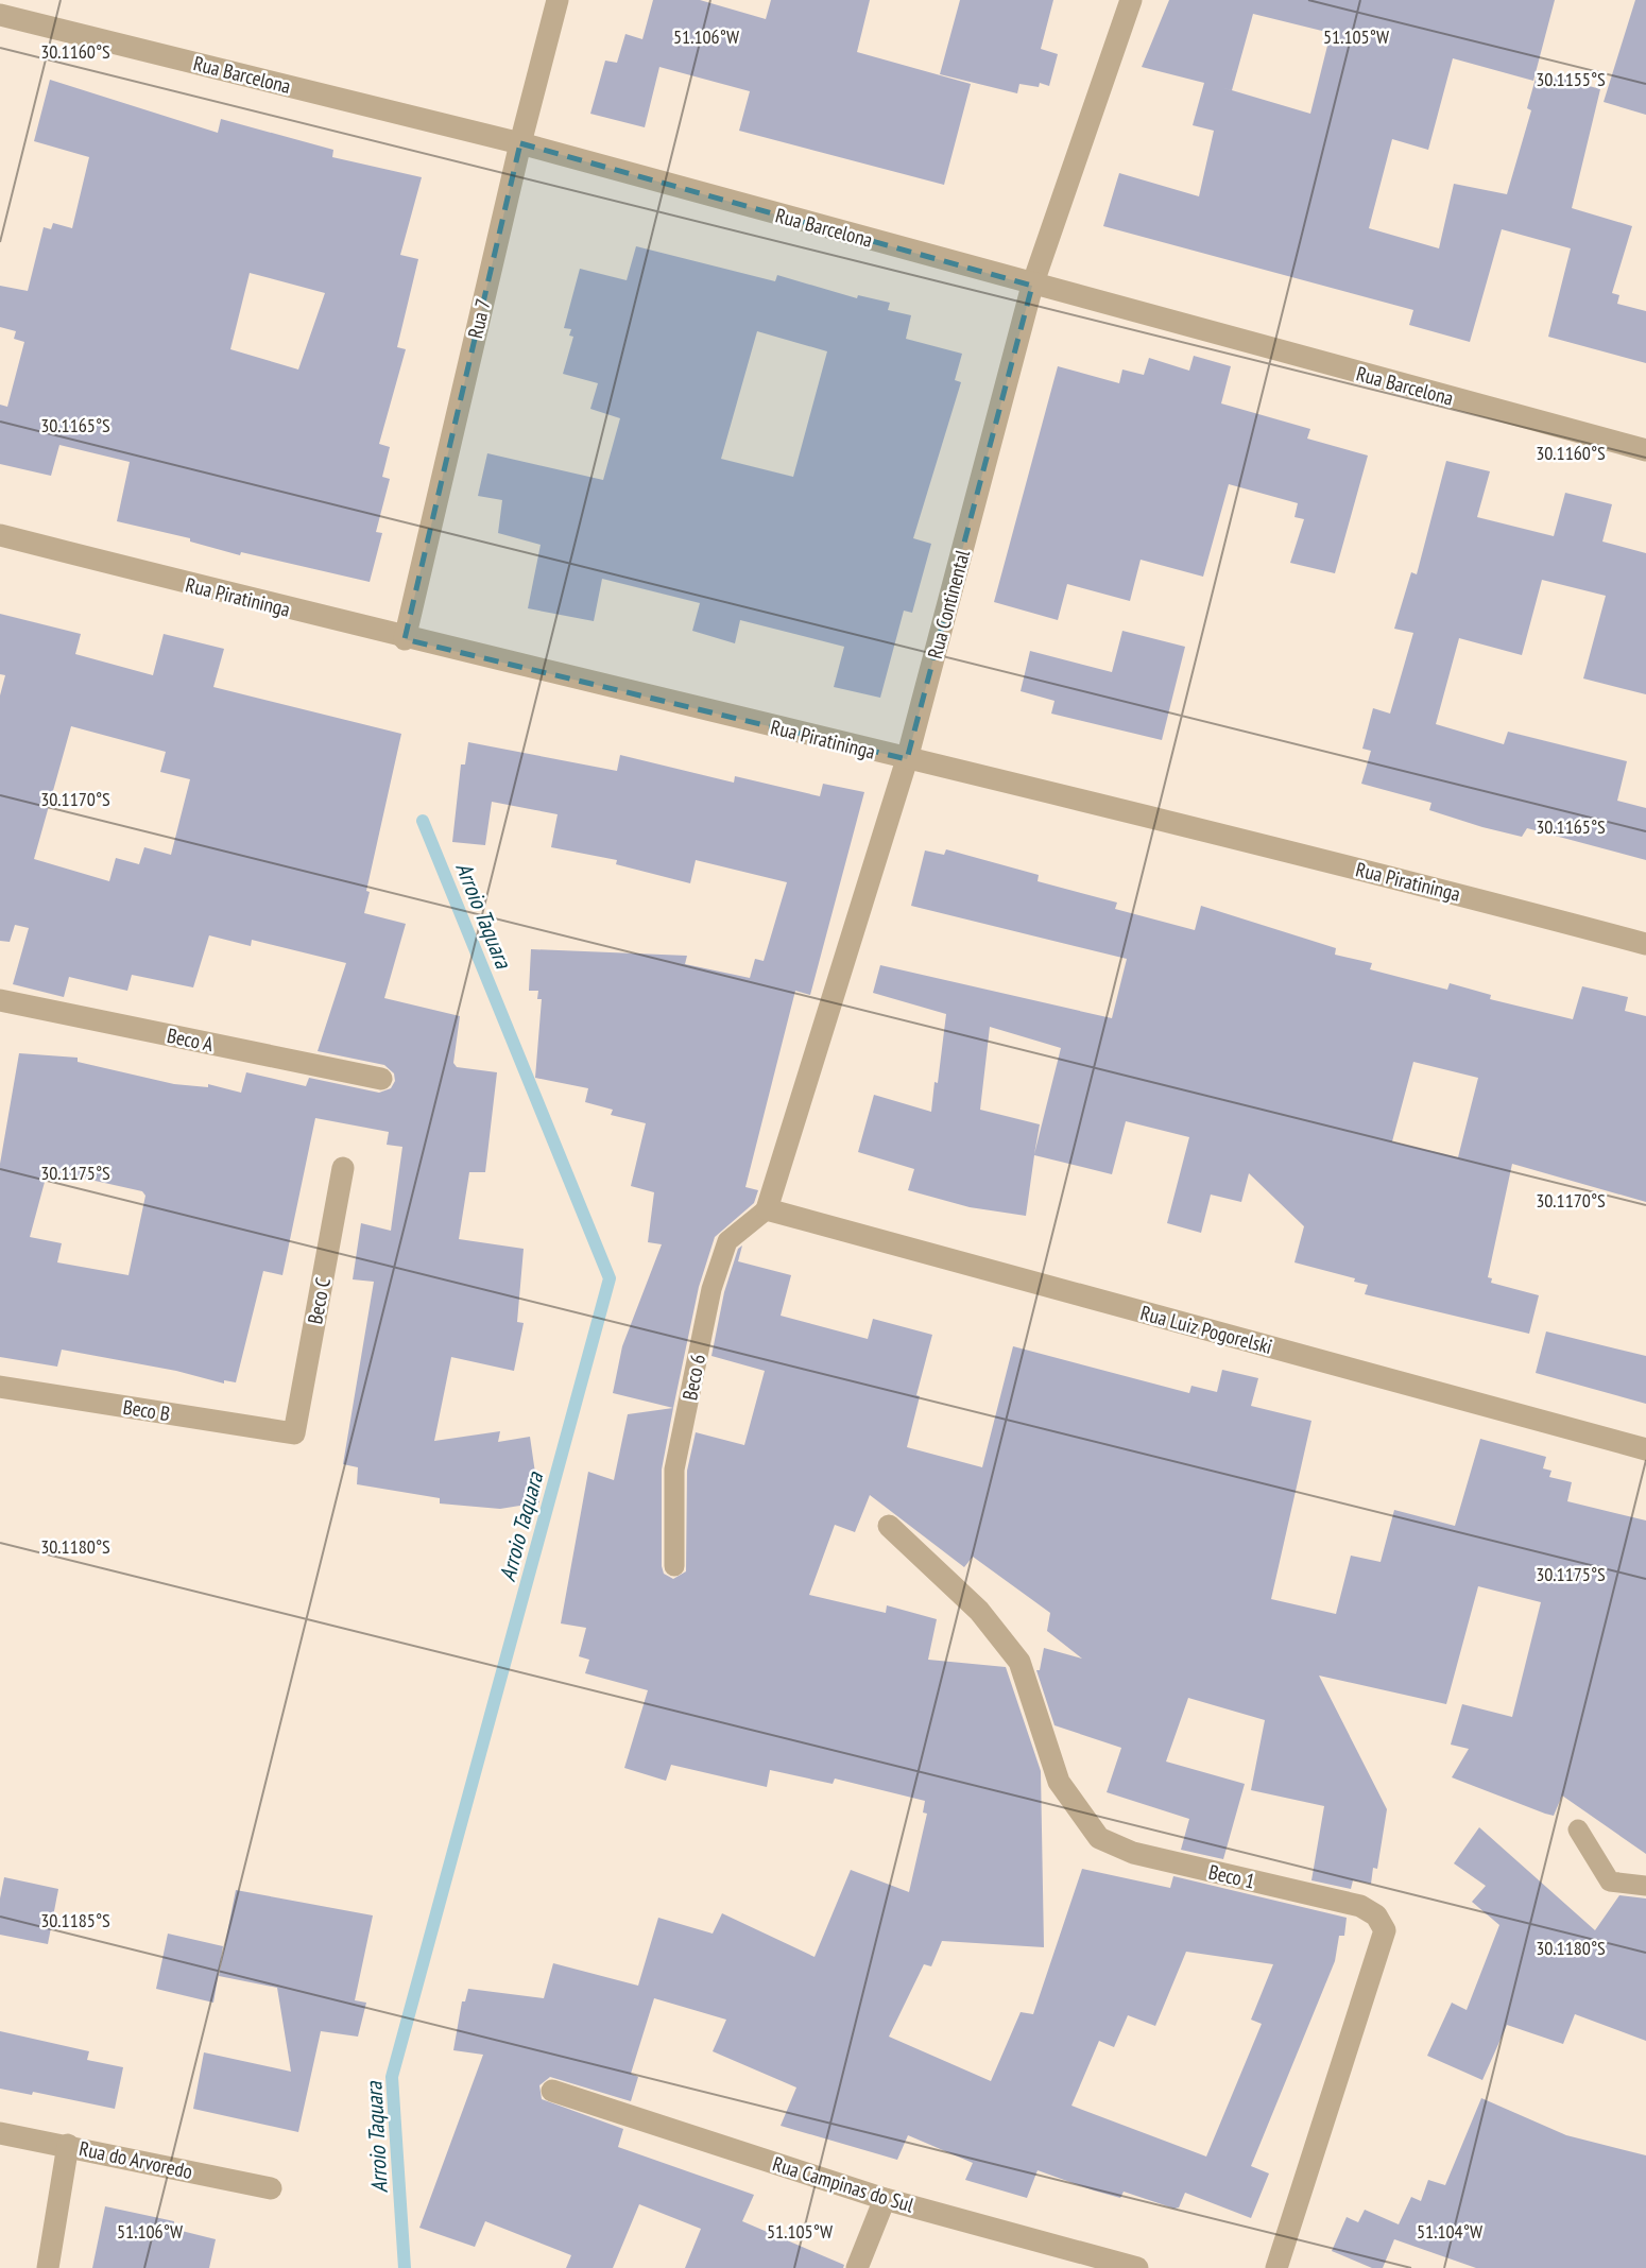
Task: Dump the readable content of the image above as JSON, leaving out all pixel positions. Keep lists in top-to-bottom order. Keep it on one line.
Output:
{"streets":{"street":["Rua Barcelona","Rua 7","Rua Piratininga","Rua Continental","Beco A","Beco C","Rua Luiz Pogorelski","Beco B","Beco 1","Rua do Arvoredo","Rua Campinas do Sul"],"lane":["Beco 6"]},"crossings":[["Rua Barcelona","Rua 7"],["Rua Barcelona","Rua Continental"],["Rua 7","Rua Piratininga"],["Rua Piratininga","Rua Continental"],["Rua Continental","Rua Luiz Pogorelski"],["Rua Continental","Beco 6"],["Beco C","Beco B"],["Rua Luiz Pogorelski","Beco 6"]],"water":["Arroio Taquara"],"coordinates":["51.106°W","51.105°W","30.1160°S","30.1155°S","30.1165°S","30.1170°S","30.1175°S","30.1180°S","30.1185°S","51.104°W"]}
